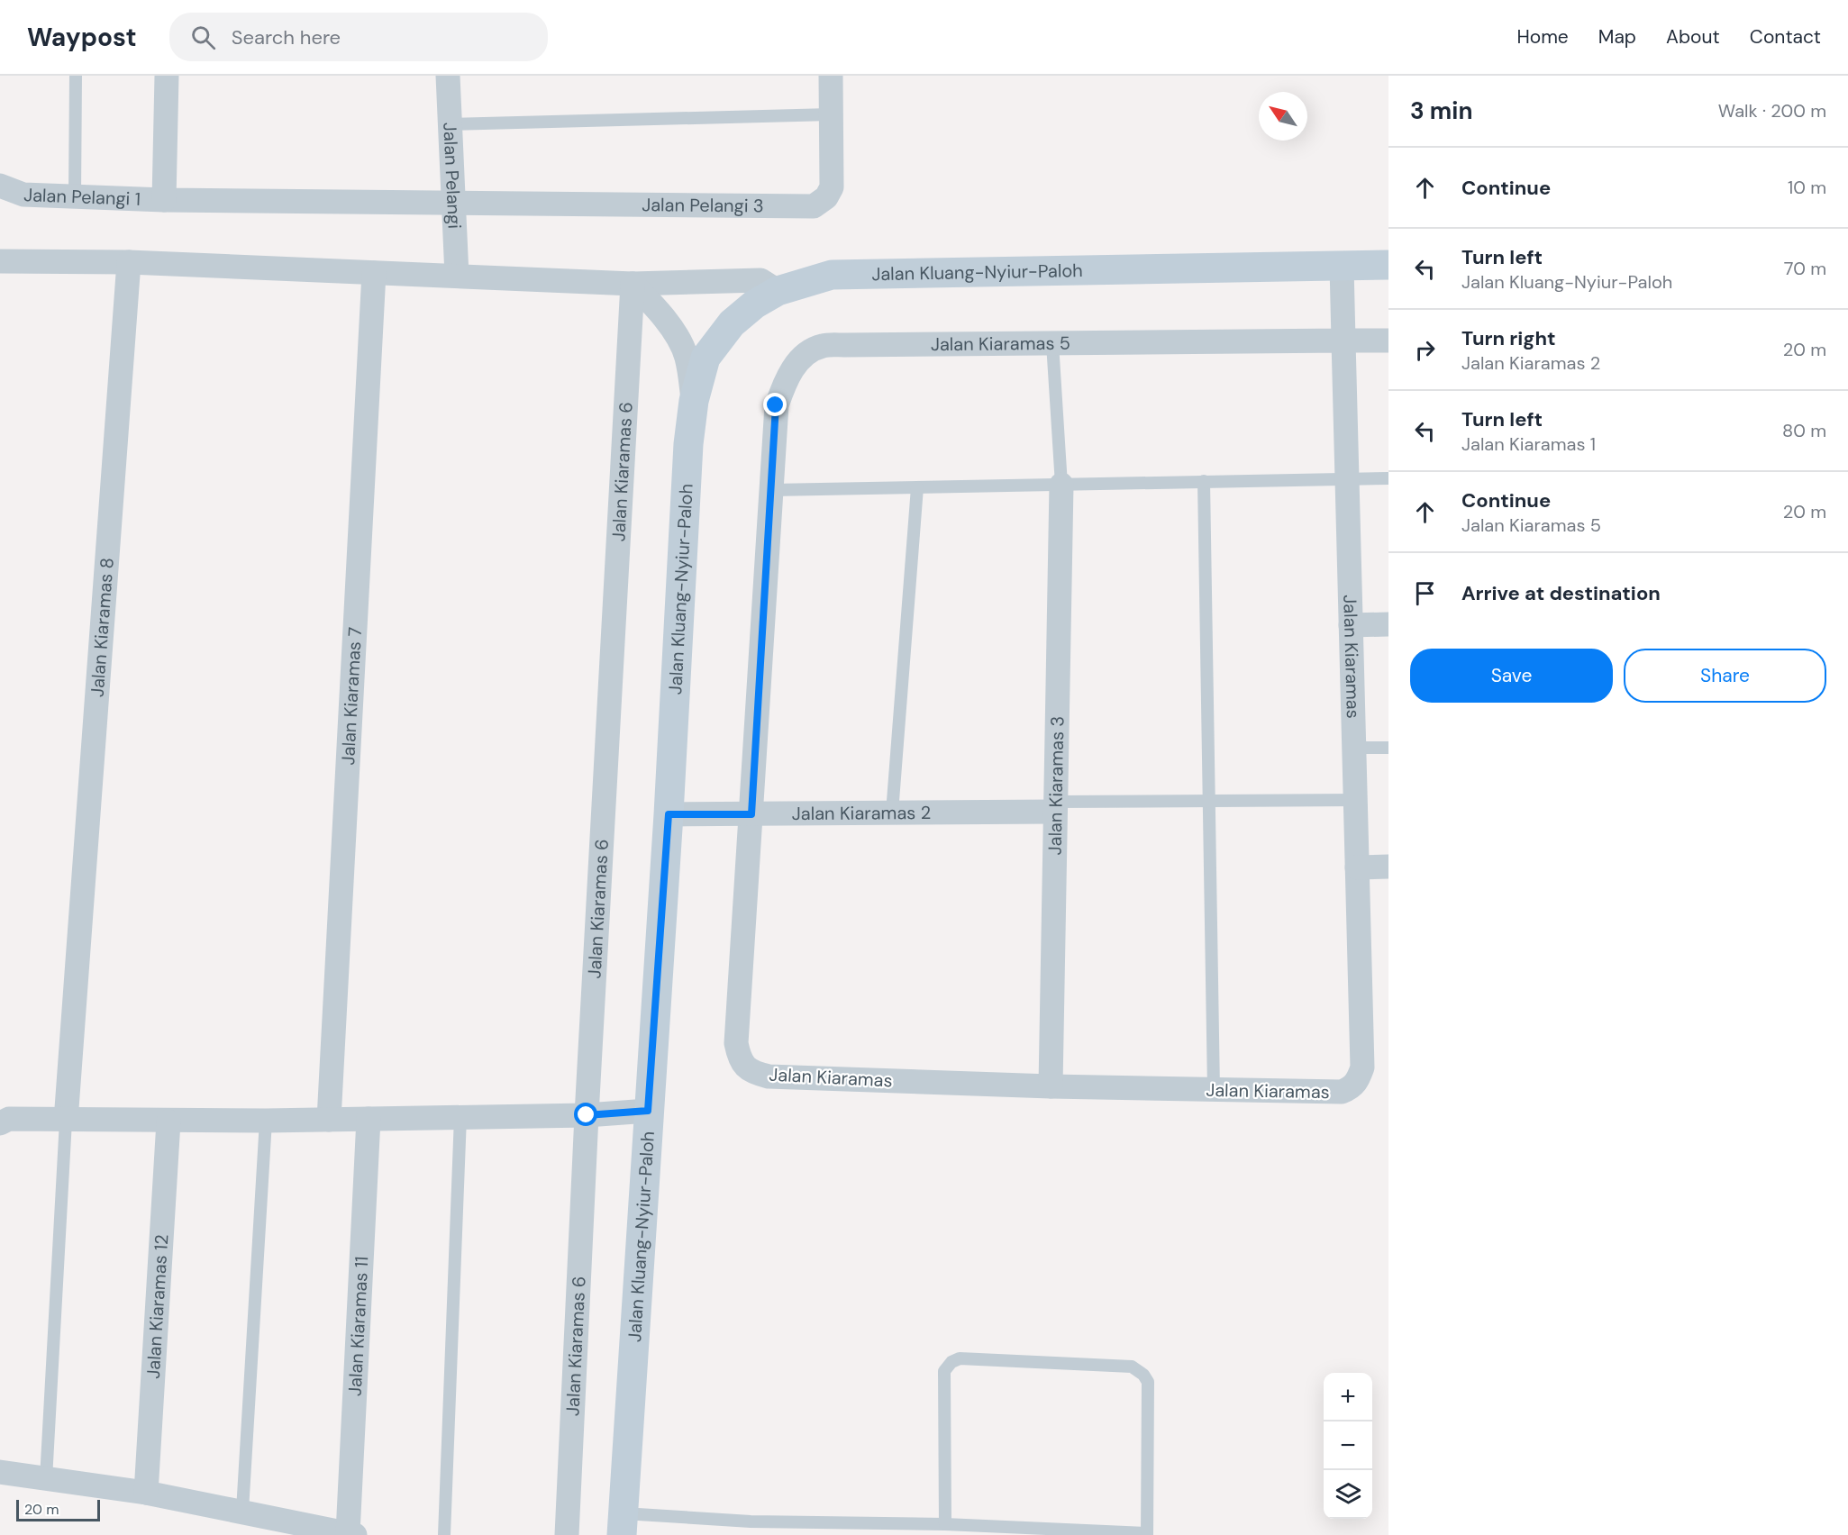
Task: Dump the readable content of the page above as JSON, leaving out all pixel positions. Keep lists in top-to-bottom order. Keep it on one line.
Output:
{"streets":{"street":["Jalan Pelangi","Jalan Pelangi 1","Jalan Pelangi 3","Jalan Kluang-Nyiur-Paloh","Jalan Kiaramas 5","Jalan Kiaramas 6","Jalan Kiaramas 8","Jalan Kiaramas","Jalan Kiaramas 7","Jalan Kiaramas 3","Jalan Kiaramas 2","Jalan Kiaramas 12","Jalan Kiaramas 11"]},"crossings":[["Jalan Pelangi","Jalan Pelangi 3"],["Jalan Pelangi 1","Jalan Pelangi 3"],["Jalan Kluang-Nyiur-Paloh","Jalan Kiaramas"],["Jalan Kluang-Nyiur-Paloh","Jalan Kiaramas 2"],["Jalan Kiaramas 5","Jalan Kiaramas"],["Jalan Kiaramas 5","Jalan Kiaramas 2"],["Jalan Kiaramas","Jalan Kiaramas 3"],["Jalan Kiaramas","Jalan Kiaramas 2"],["Jalan Kiaramas 3","Jalan Kiaramas 2"]],"scale_bar":"20 m","north":"top left","page":{"header":"Waypost","search":"Search here","nav":["Home","Map","About","Contact"],"heading":["3 min","Walk · 200 m"],"list":[["Continue","10 m"],["Turn left","Jalan Kluang-Nyiur-Paloh","70 m"],["Turn right","Jalan Kiaramas 2","20 m"],["Turn left","Jalan Kiaramas 1","80 m"],["Continue","Jalan Kiaramas 5","20 m"],"Arrive at destination"],"buttons":["Save","Share"],"map_buttons":["+","−"],"scale":"20 m"}}
